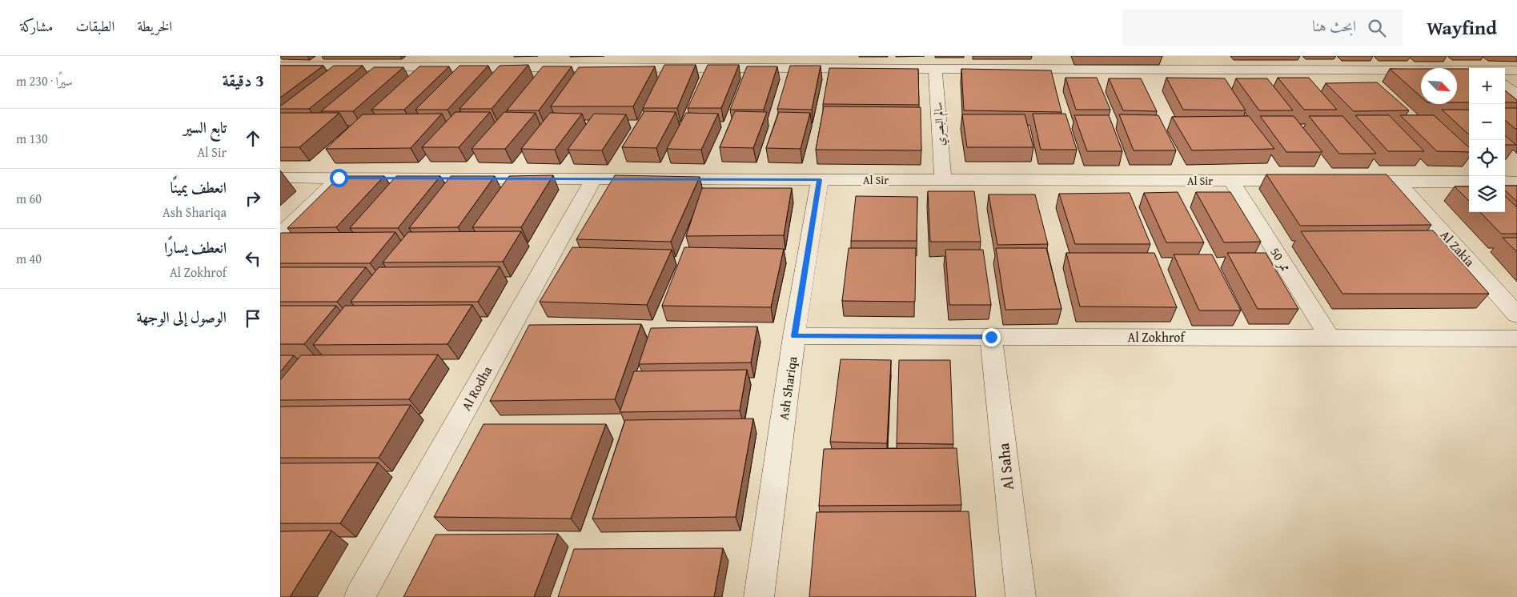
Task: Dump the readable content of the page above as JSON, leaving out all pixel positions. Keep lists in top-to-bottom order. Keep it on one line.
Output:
{"streets":{"street":["سالم البصري","Al Sir","Al Zakia","ممر 50","Al Zokhrof","Al Rodha","Ash Shariqa","Al Saha"]},"crossings":[["سالم البصري","Al Sir"],["Al Sir","ممر 50"],["Al Sir","Al Rodha"],["Al Sir","Ash Shariqa"],["ممر 50","Al Zokhrof"],["Al Zokhrof","Ash Shariqa"],["Al Zokhrof","Al Saha"]],"north":"bottom right","page":{"header":"Wayfind","search":"ابحث هنا","nav":["الخريطة","الطبقات","مشاركة"],"heading":["3 دقيقة","سيرًا · 230 m"],"map_buttons":["+","−"],"list":[["تابع السير","Al Sir","130 m"],["انعطف يمينًا","Ash Shariqa","60 m"],["انعطف يسارًا","Al Zokhrof","40 m"],"الوصول إلى الوجهة"]}}
